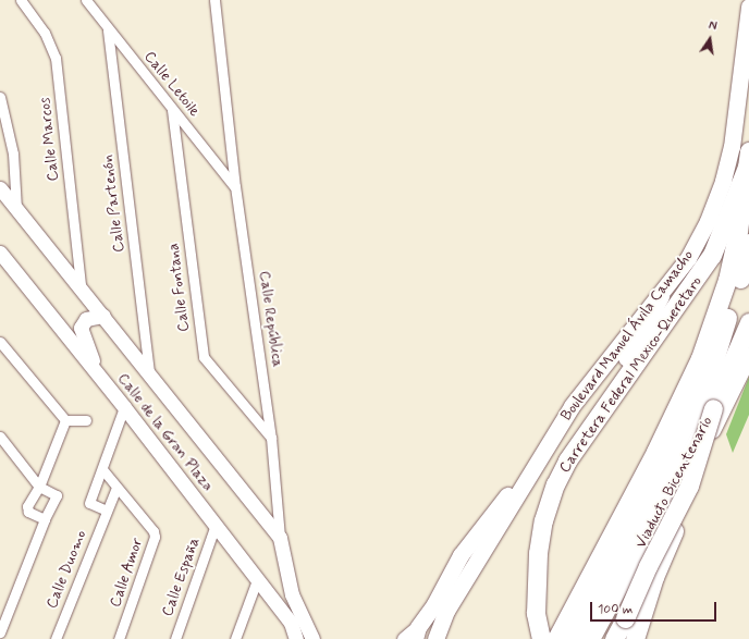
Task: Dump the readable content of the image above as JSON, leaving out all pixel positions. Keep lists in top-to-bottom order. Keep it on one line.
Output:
{"streets":{"highway":["Carretera Federal Mexico-Queretaro","Viaducto Bicentenario"],"main road":["Boulevard Manuel Ávila Camacho"],"street":["Calle Letoile","Calle Marcos","Calle Partenón","Calle Fontana","Calle República","Calle de la Gran Plaza","Calle Duomo","Calle Amor","Calle España"]},"crossings":[["Calle Letoile","Calle Partenón"],["Calle Letoile","Calle Fontana"],["Calle Letoile","Calle República"],["Calle Marcos","Calle de la Gran Plaza"],["Calle Partenón","Calle de la Gran Plaza"],["Calle Fontana","Calle República"],["Calle República","Calle de la Gran Plaza"],["Calle de la Gran Plaza","Calle España"],["Calle Duomo","Calle Amor"]],"scale_bar":"100 m","north":"top"}
